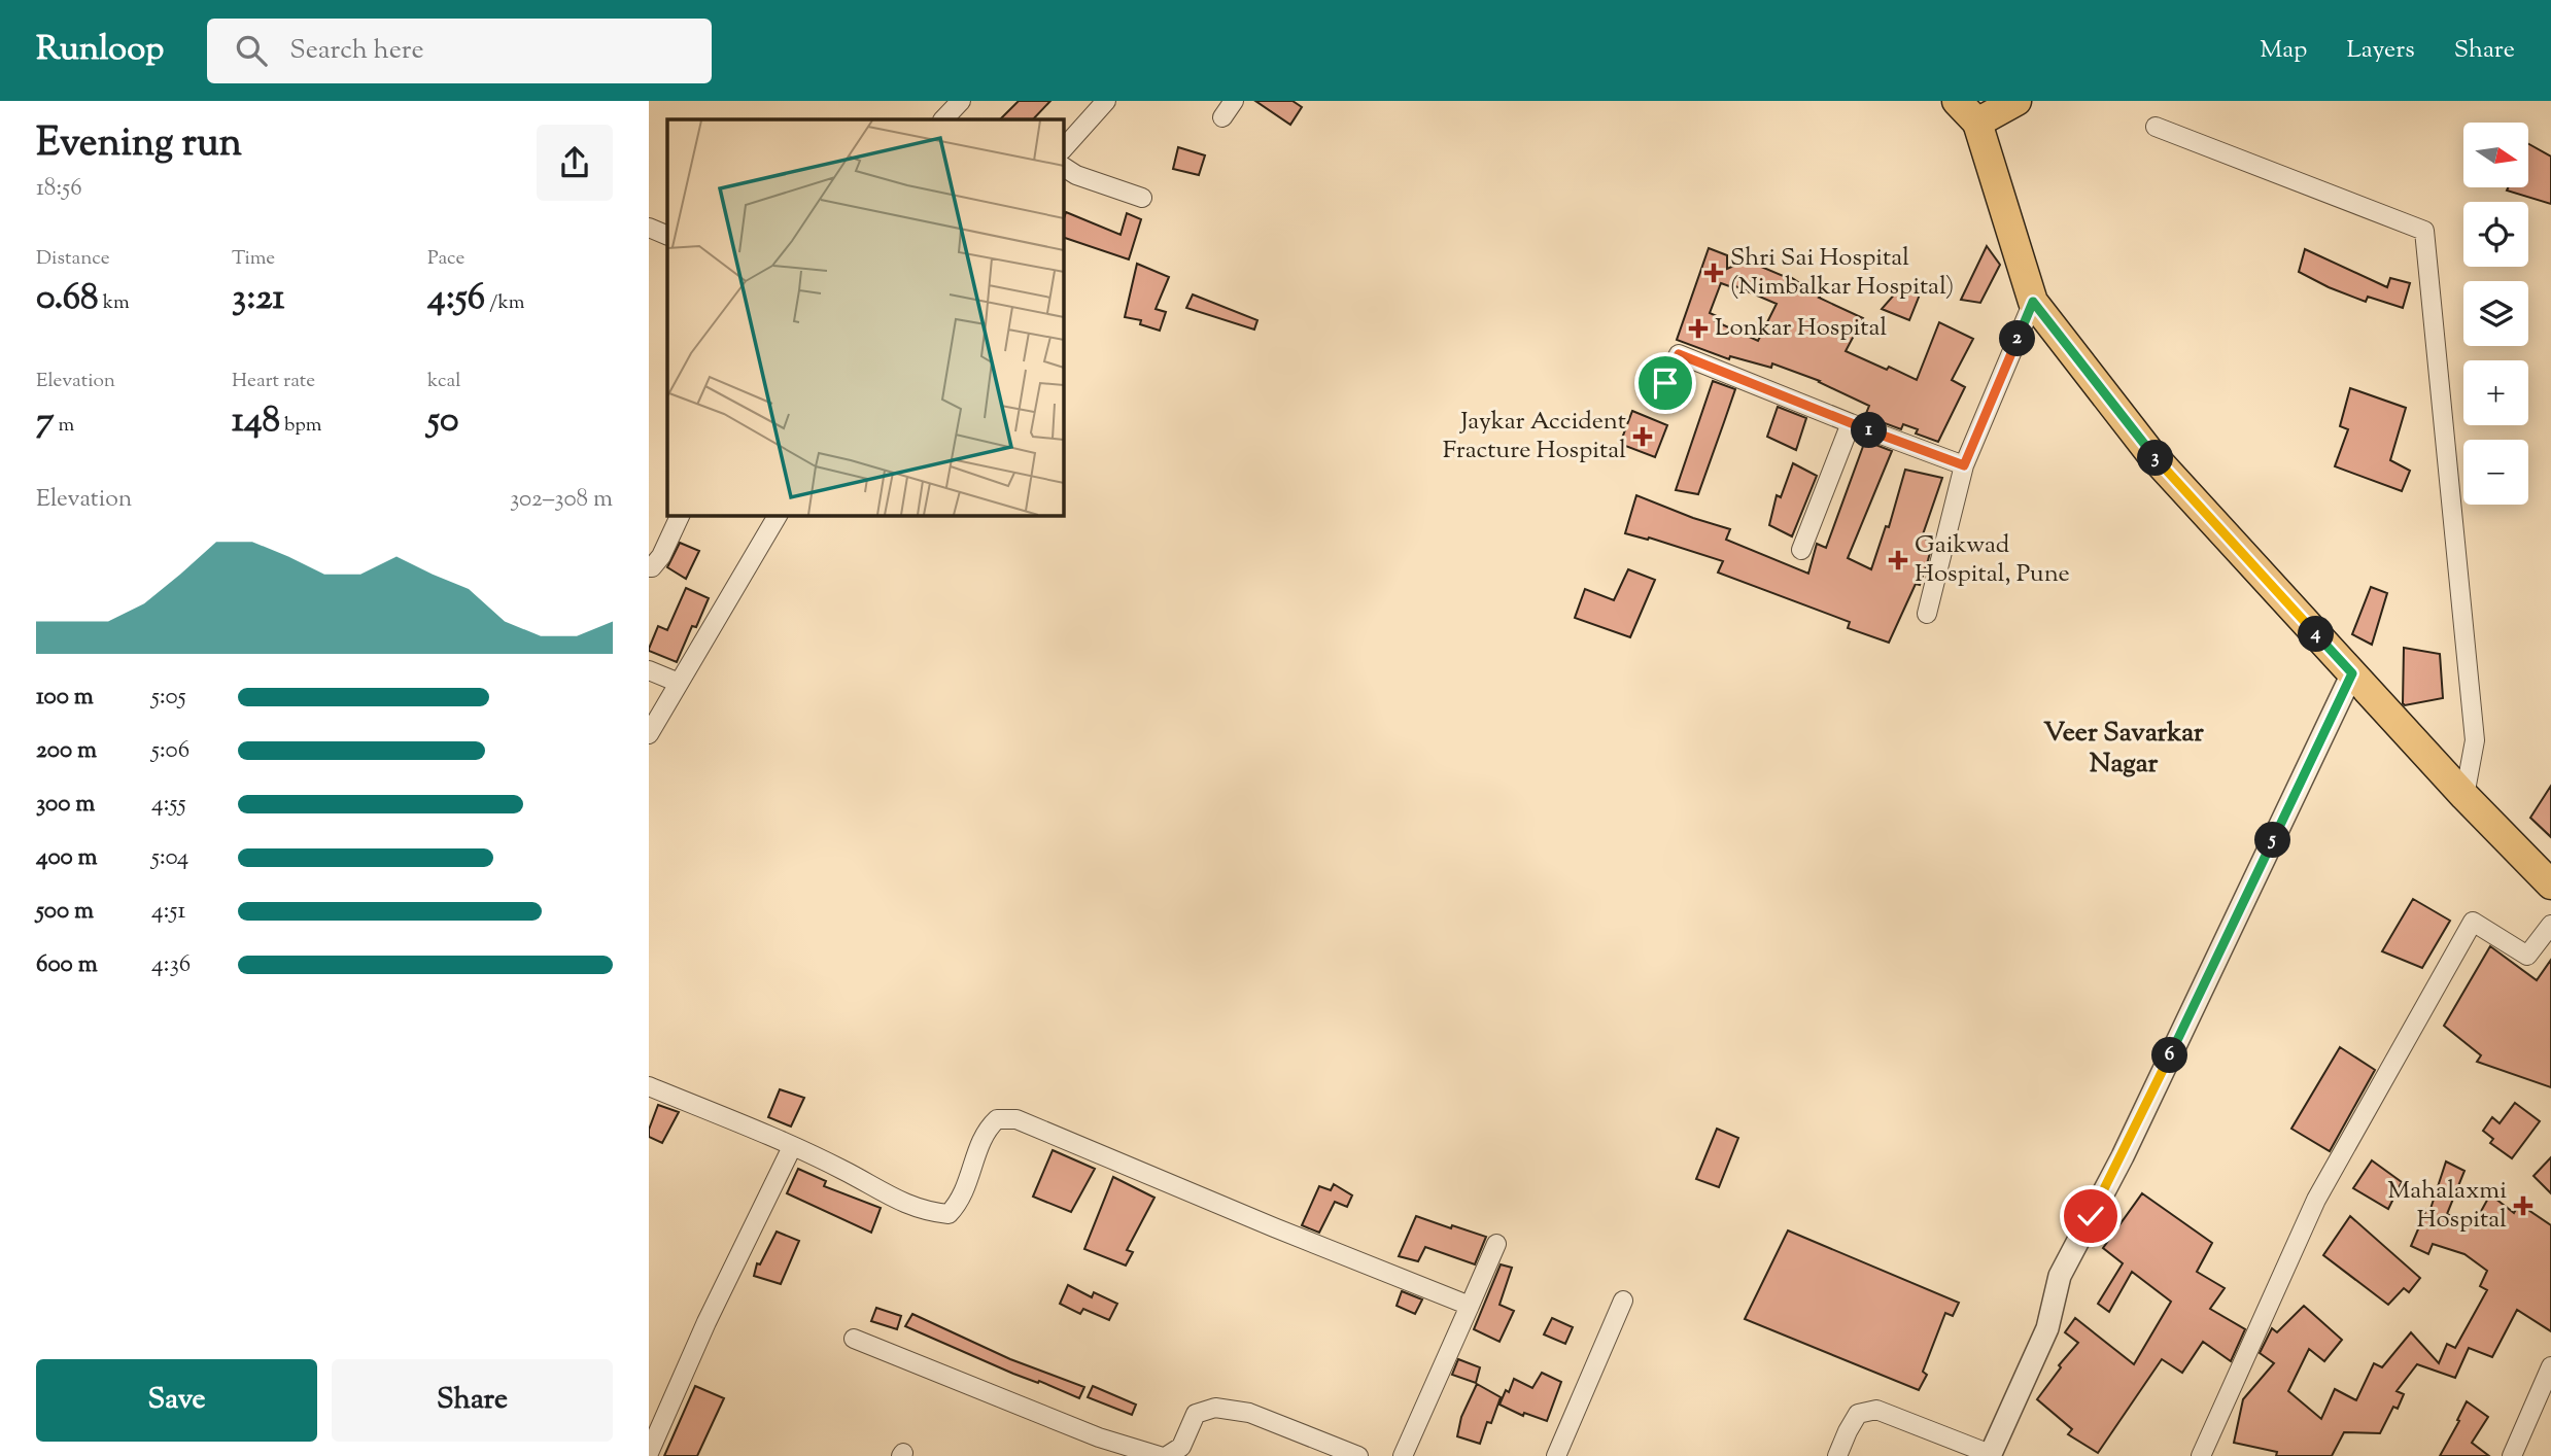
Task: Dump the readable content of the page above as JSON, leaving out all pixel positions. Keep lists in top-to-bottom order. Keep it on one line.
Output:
{"districts":["Veer Savarkar Nagar"],"places":{"health":["Shri Sai Hospital (Nimbalkar Hospital)","Lonkar Hospital","Jaykar Accident Fracture Hospital","Gaikwad Hospital, Pune","Mahalaxmi Hospital"]},"north":"right","page":{"header":"Runloop","search":"Search here","nav":["Map","Layers","Share"],"heading":["Evening run","18:56"],"map_buttons":["+","−"],"stats":[["Distance","0.68 km"],["Time","3:21"],["Pace","4:56 /km"],["Elevation","7 m"],["Heart rate","148 bpm"],["kcal","50"]],"pins":["2","1","3","4","5","6"],"chart":["Elevation","302–308 m"],"list":[{"name":"100 m","note":"5:05"},{"name":"200 m","note":"5:06"},{"name":"300 m","note":"4:55"},{"name":"400 m","note":"5:04"},{"name":"500 m","note":"4:51"},{"name":"600 m","note":"4:36"}],"buttons":["Save","Share"]}}
